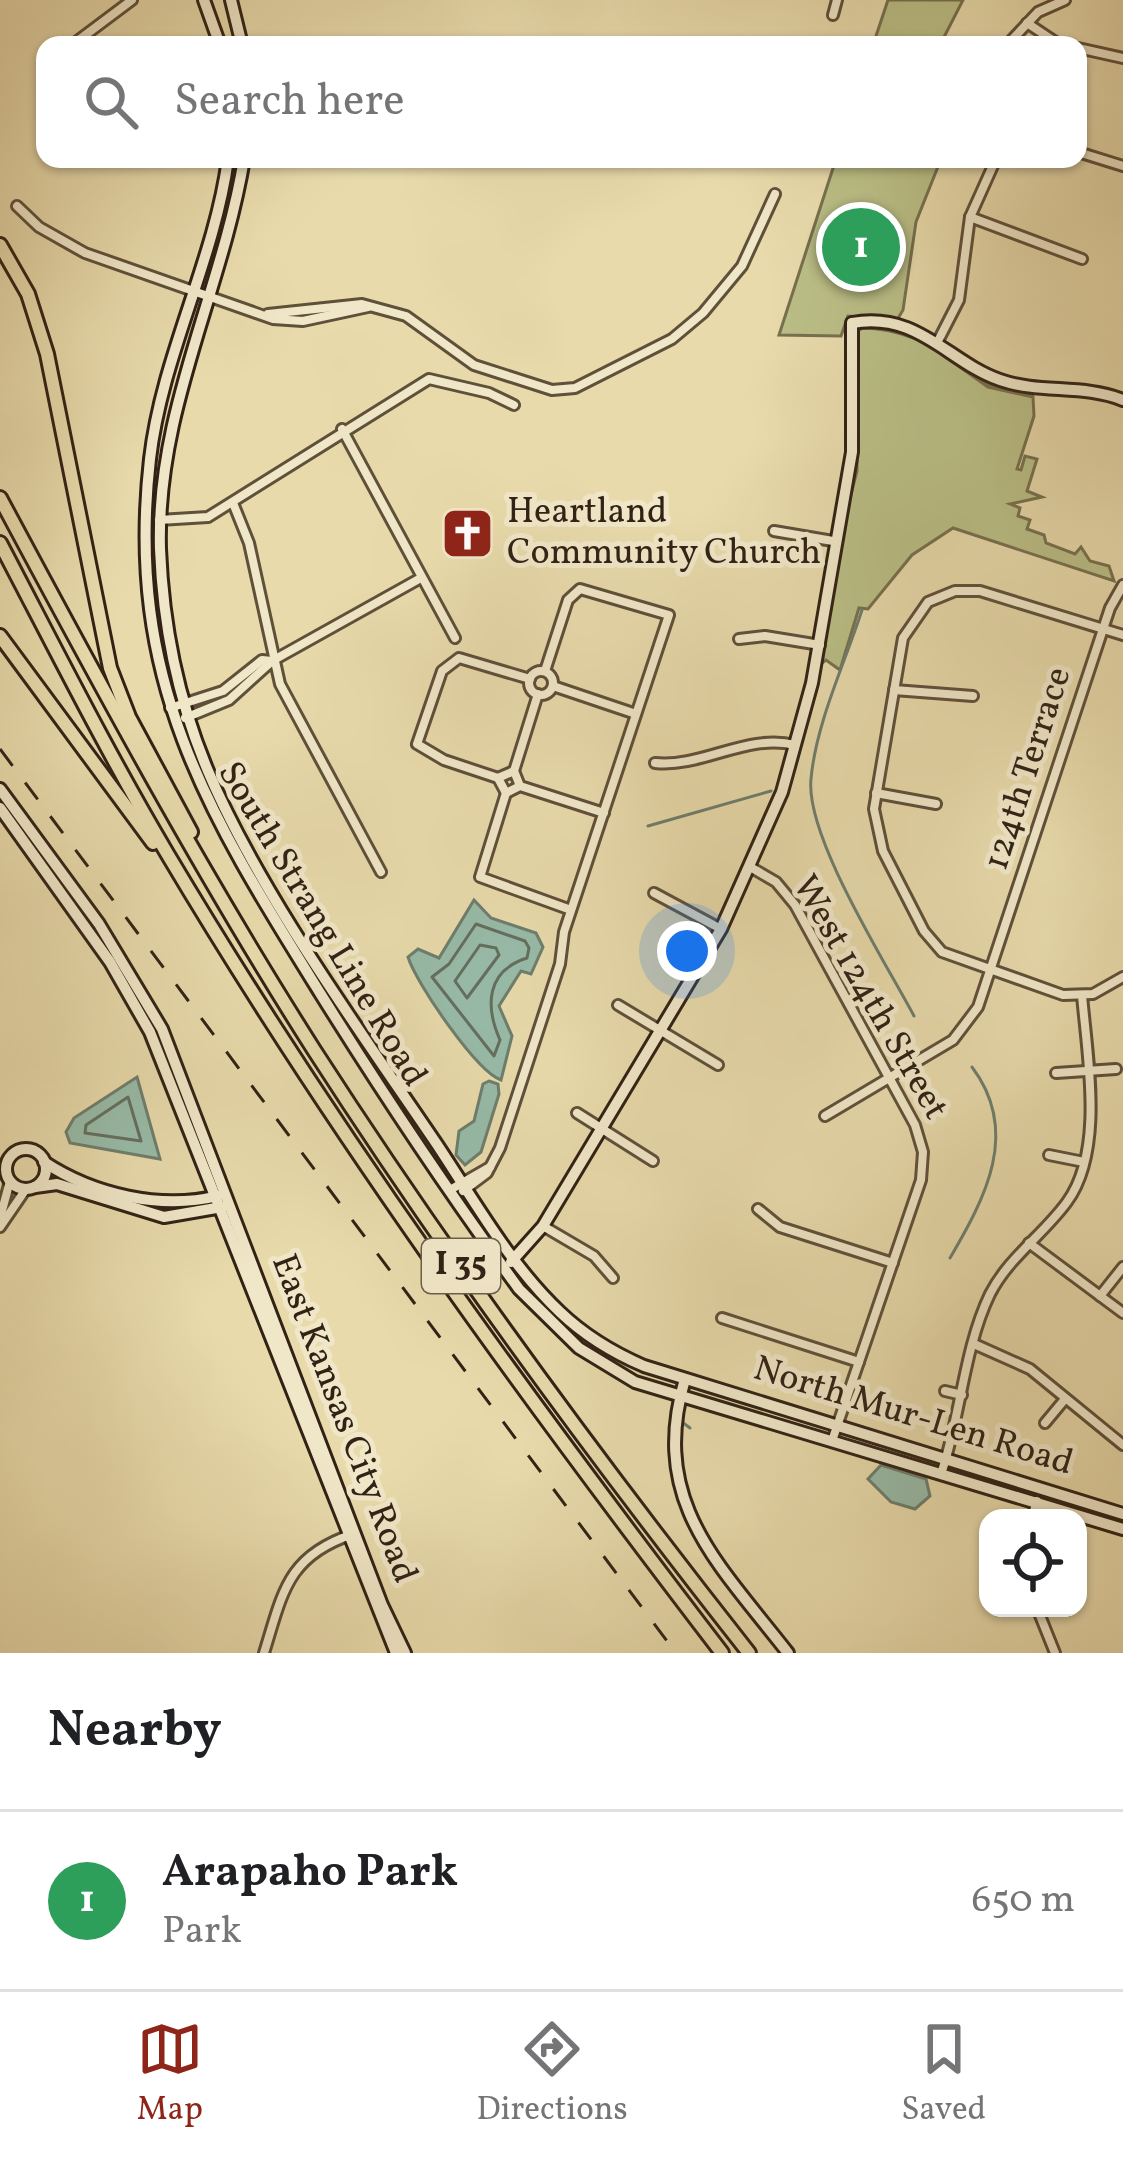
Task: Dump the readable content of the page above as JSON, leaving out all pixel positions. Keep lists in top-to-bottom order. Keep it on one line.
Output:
{"streets":{"highway":["I 35"],"main road":["South Strang Line Road","North Mur-Len Road","East Kansas City Road"],"street":["124th Terrace","West 124th Street"]},"crossings":[["124th Terrace","West 124th Street"],["South Strang Line Road","North Mur-Len Road"],["West 124th Street","North Mur-Len Road"]],"places":{"church":["Heartland Community Church"]},"page":{"search":"Search here","pins":"1","heading":"Nearby","list":[{"mark":"1","name":"Arapaho Park","note":"Park","value":"650 m"}],"nav":["Map","Directions","Saved"]}}
